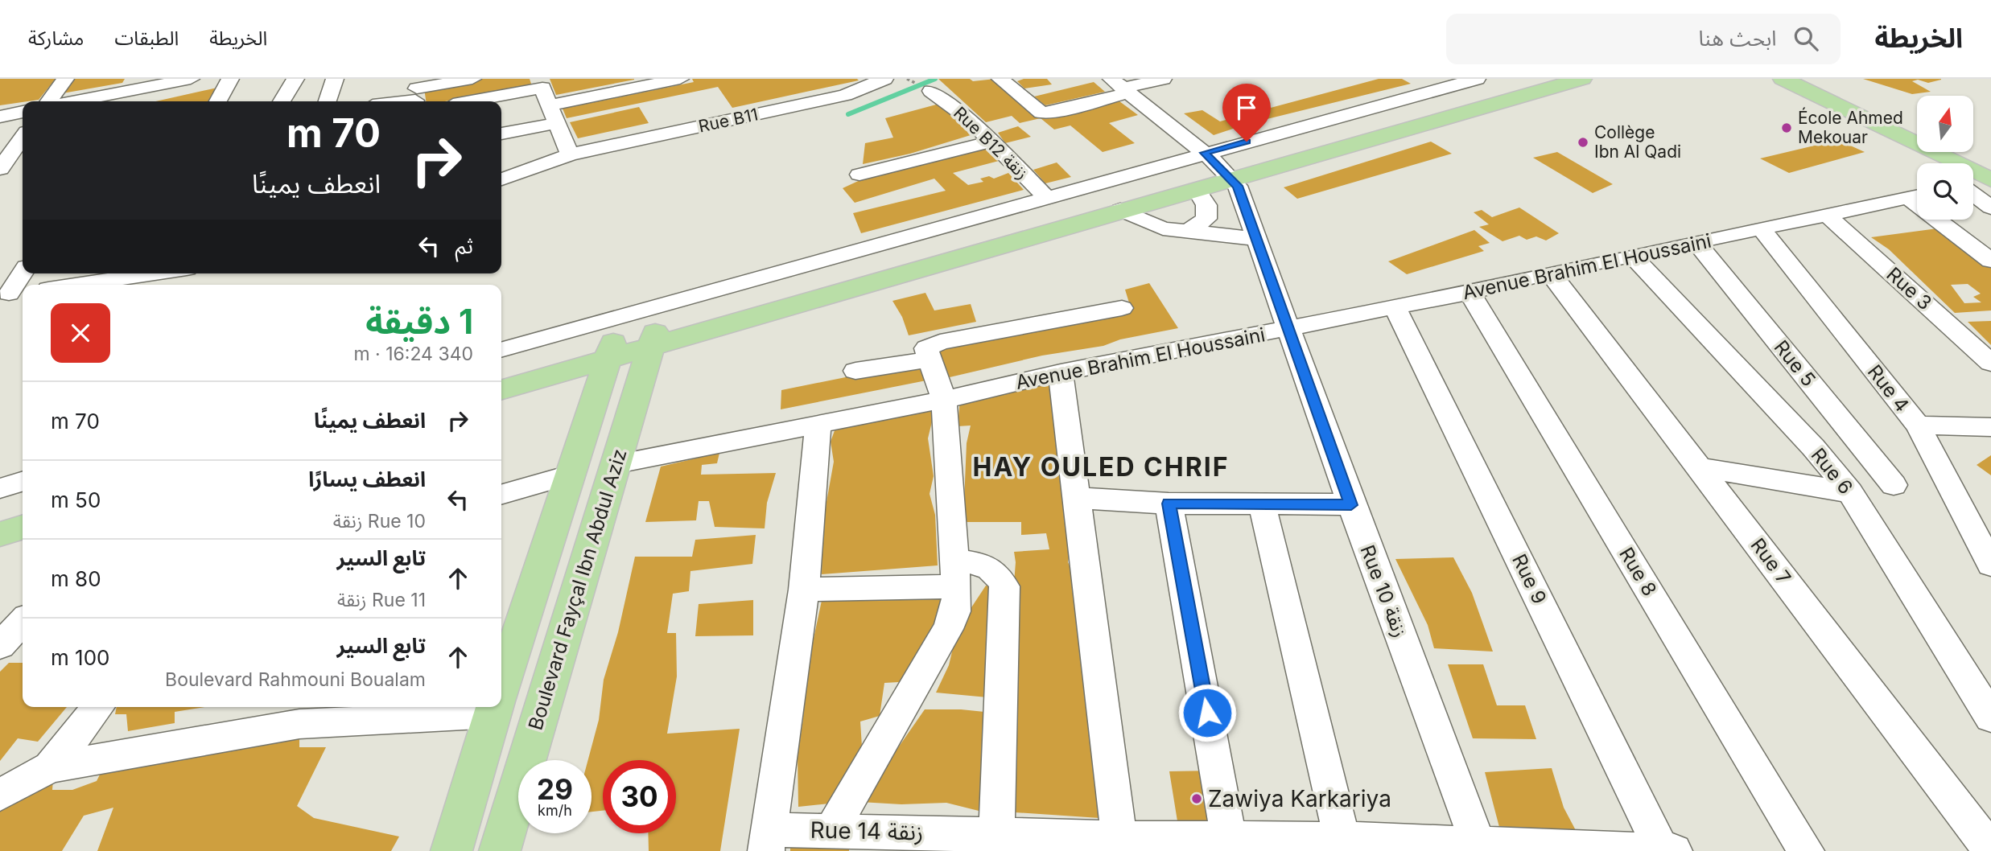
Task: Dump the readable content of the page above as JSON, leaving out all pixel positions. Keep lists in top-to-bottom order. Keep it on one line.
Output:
{"streets":{"main road":["Boulevard Fayçal Ibn Abdul Aziz"],"street":["Rue B11","Rue B12 زنقة","Avenue Brahim El Houssaini","Rue 3","Rue 5","Rue 4","Rue 6","Rue 7","Rue 8","Rue 9","Rue 10 زنقة","Rue 14 زنقة"]},"crossings":[["Avenue Brahim El Houssaini","Rue 3"],["Avenue Brahim El Houssaini","Rue 5"],["Avenue Brahim El Houssaini","Rue 4"],["Avenue Brahim El Houssaini","Rue 6"],["Avenue Brahim El Houssaini","Rue 7"],["Avenue Brahim El Houssaini","Rue 8"],["Avenue Brahim El Houssaini","Rue 9"],["Avenue Brahim El Houssaini","Boulevard Fayçal Ibn Abdul Aziz"],["Avenue Brahim El Houssaini","Rue 10 زنقة"],["Rue 9","Rue 14 زنقة"],["Rue 10 زنقة","Rue 14 زنقة"]],"districts":["HAY OULED CHRIF"],"places":["École Ahmed Mekouar","Collège Ibn Al Qadi","Zawiya Karkariya"],"north":"top","page":{"header":"الخريطة","search":"ابحث هنا","nav":["الخريطة","الطبقات","مشاركة"],"turn":["70 m","انعطف يمينًا"],"then":"ثم","heading":["1 دقيقة","340 m · 16:24"],"list":[{"name":"انعطف يمينًا","value":"70 m"},{"name":"انعطف يسارًا","note":"Rue 10 زنقة","value":"50 m"},{"name":"تابع السير","note":"Rue 11 زنقة","value":"80 m"},{"name":"تابع السير","note":"Boulevard Rahmouni Boualam","value":"100 m"}],"speed":"29 km/h","limit":"30"}}
